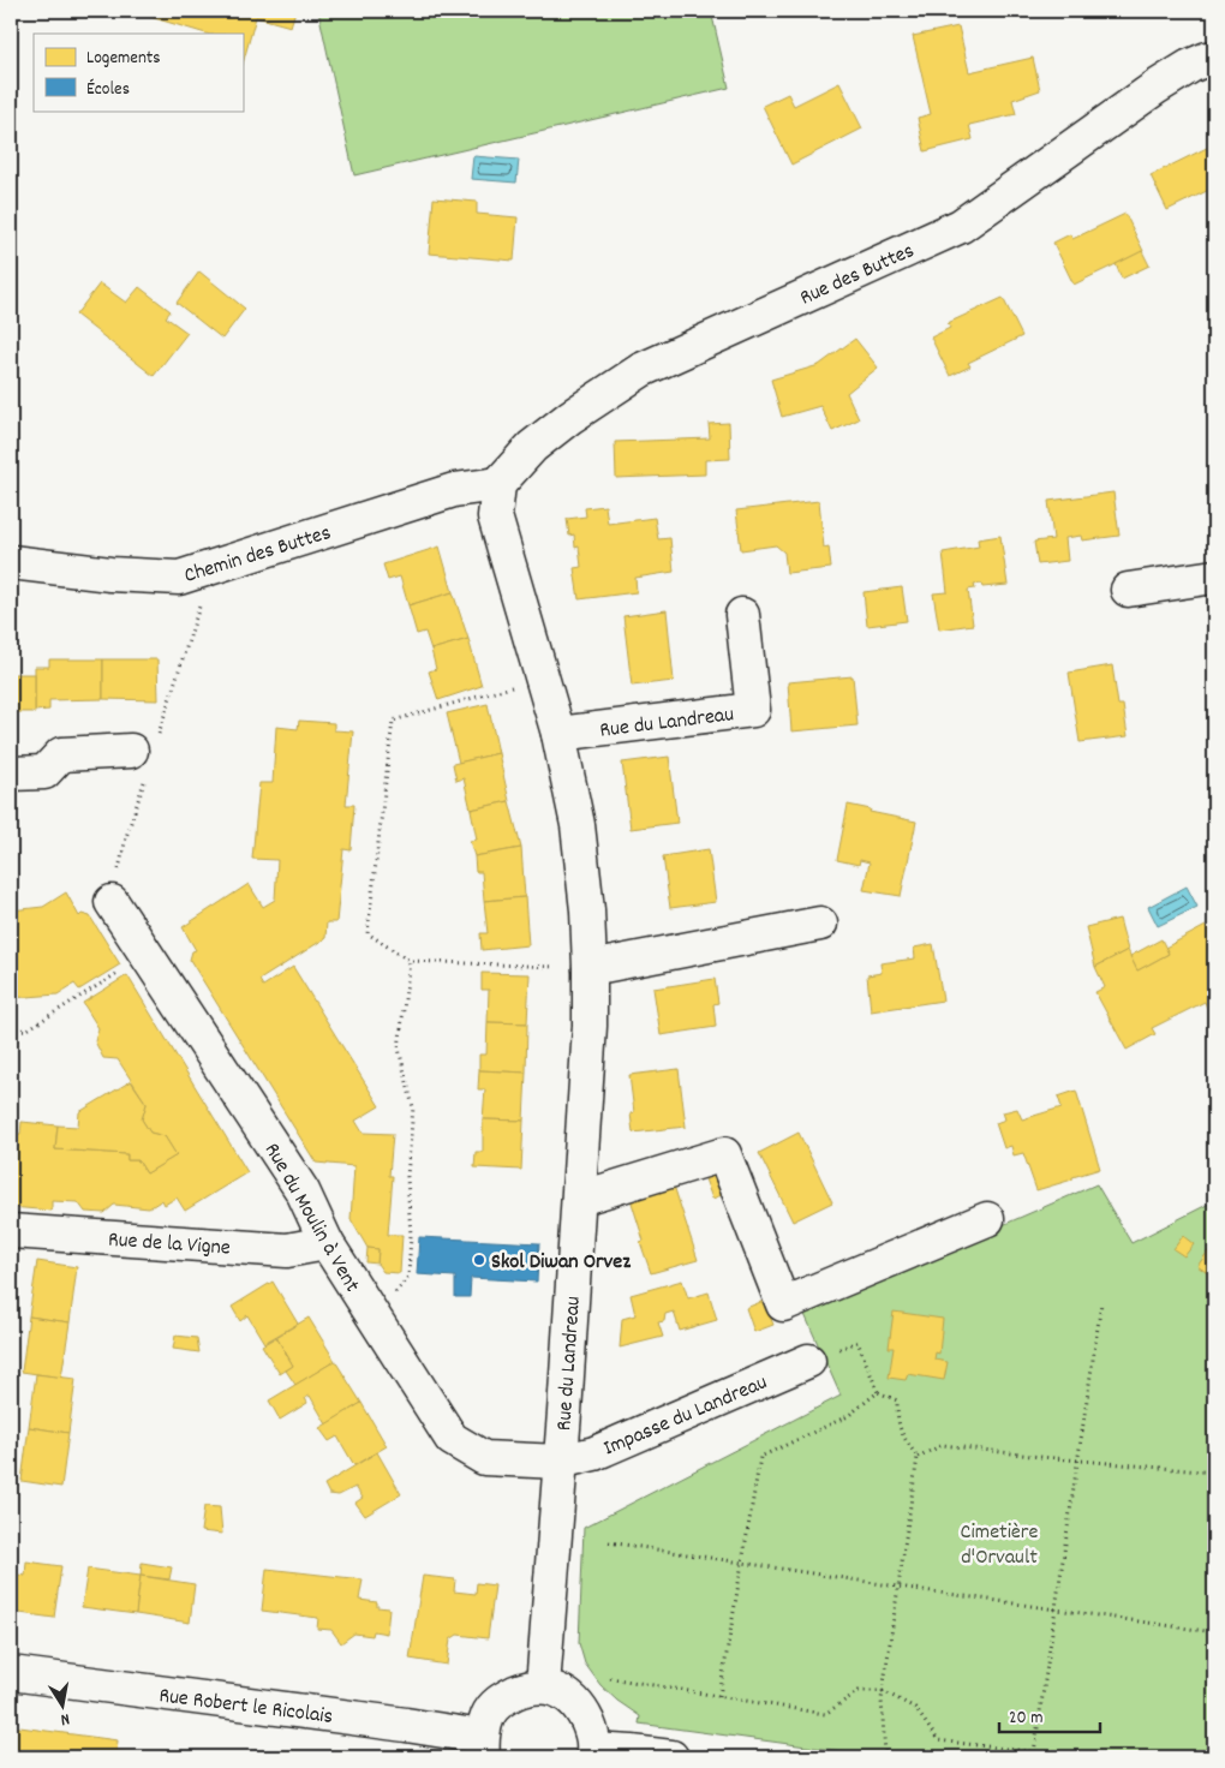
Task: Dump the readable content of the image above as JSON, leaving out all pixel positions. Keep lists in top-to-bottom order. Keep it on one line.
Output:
{"streets":{"street":["Rue des Buttes","Chemin des Buttes","Rue du Landreau","Rue du Moulin à Vent","Rue de la Vigne","Impasse du Landreau","Rue Robert le Ricolais"]},"crossings":[["Rue des Buttes","Chemin des Buttes"],["Rue des Buttes","Rue du Landreau"],["Chemin des Buttes","Rue du Landreau"],["Rue du Landreau","Rue du Moulin à Vent"],["Rue du Landreau","Impasse du Landreau"],["Rue du Moulin à Vent","Rue de la Vigne"],["Rue du Moulin à Vent","Impasse du Landreau"]],"parks":["Cimetière d'Orvault"],"places":["Skol Diwan Orvez"],"legend":["Logements","Écoles"],"scale_bar":"20 m","north":"bottom"}
